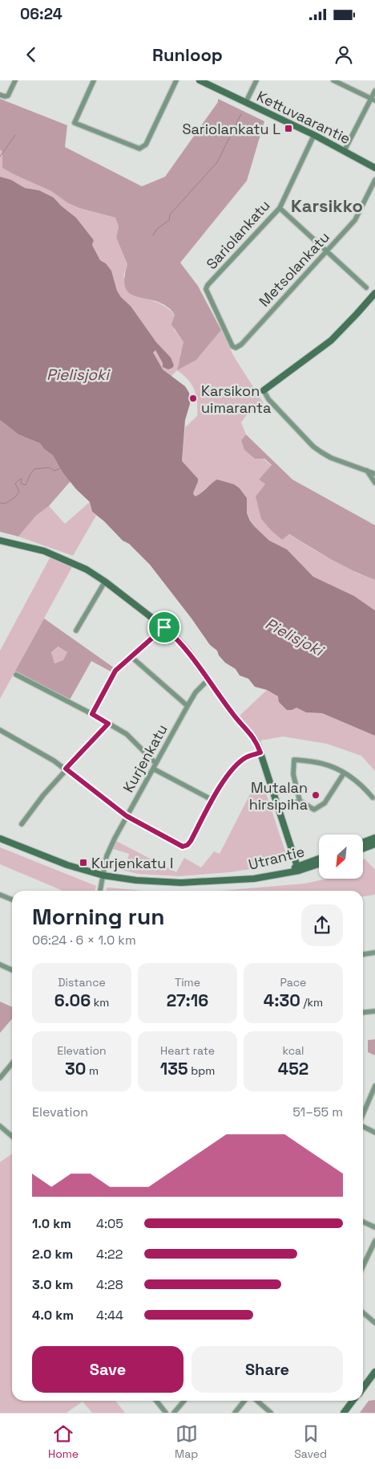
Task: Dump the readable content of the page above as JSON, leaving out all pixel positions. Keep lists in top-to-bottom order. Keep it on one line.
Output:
{"streets":{"street":["Kettuvaarantie","Sariolankatu","Metsolankatu","Kurjenkatu","Utrantie"]},"crossings":[["Kettuvaarantie","Sariolankatu"],["Sariolankatu","Metsolankatu"],["Kurjenkatu","Utrantie"]],"districts":["Karsikko"],"water":["Pielisjoki"],"places":{"transit":["Sariolankatu L","Kurjenkatu I"],"other":["Karsikon uimaranta","Mutalan hirsipiha"]},"north":"bottom left","page":{"status":"06:24","header":"Runloop","heading":["Morning run","06:24 · 6 × 1.0 km"],"stats":[["Distance","6.06 km"],["Time","27:16"],["Pace","4:30 /km"],["Elevation","30 m"],["Heart rate","135 bpm"],["kcal","452"]],"chart":["Elevation","51–55 m"],"list":[{"name":"1.0 km","note":"4:05"},{"name":"2.0 km","note":"4:22"},{"name":"3.0 km","note":"4:28"},{"name":"4.0 km","note":"4:44"}],"buttons":["Save","Share"],"tabs":["Home","Map","Saved"]}}
